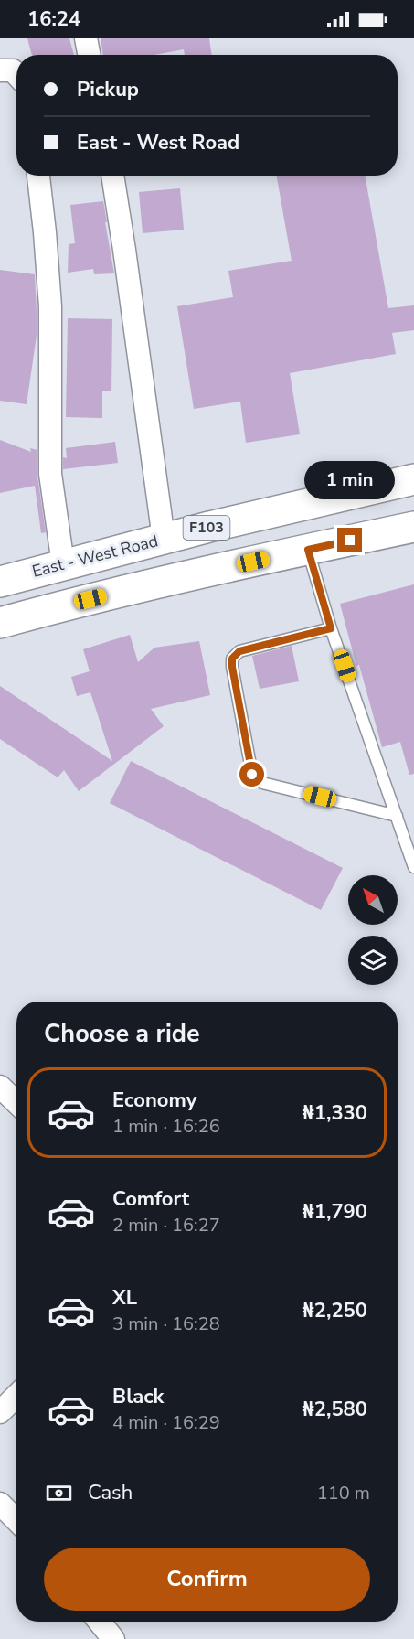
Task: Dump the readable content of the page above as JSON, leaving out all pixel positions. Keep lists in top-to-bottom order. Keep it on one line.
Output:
{"streets":{"main road":["F103","East - West Road"]},"north":"top left","page":{"status":"16:24","banner":["Pickup","East - West Road"],"bubble":"1 min","heading":"Choose a ride","list":[{"name":"Economy","note":"1 min · 16:26","value":"₦1,330"},{"name":"Comfort","note":"2 min · 16:27","value":"₦1,790"},{"name":"XL","note":"3 min · 16:28","value":"₦2,250"},{"name":"Black","note":"4 min · 16:29","value":"₦2,580"}],"pay":["Cash","110 m"],"buttons":"Confirm"}}
